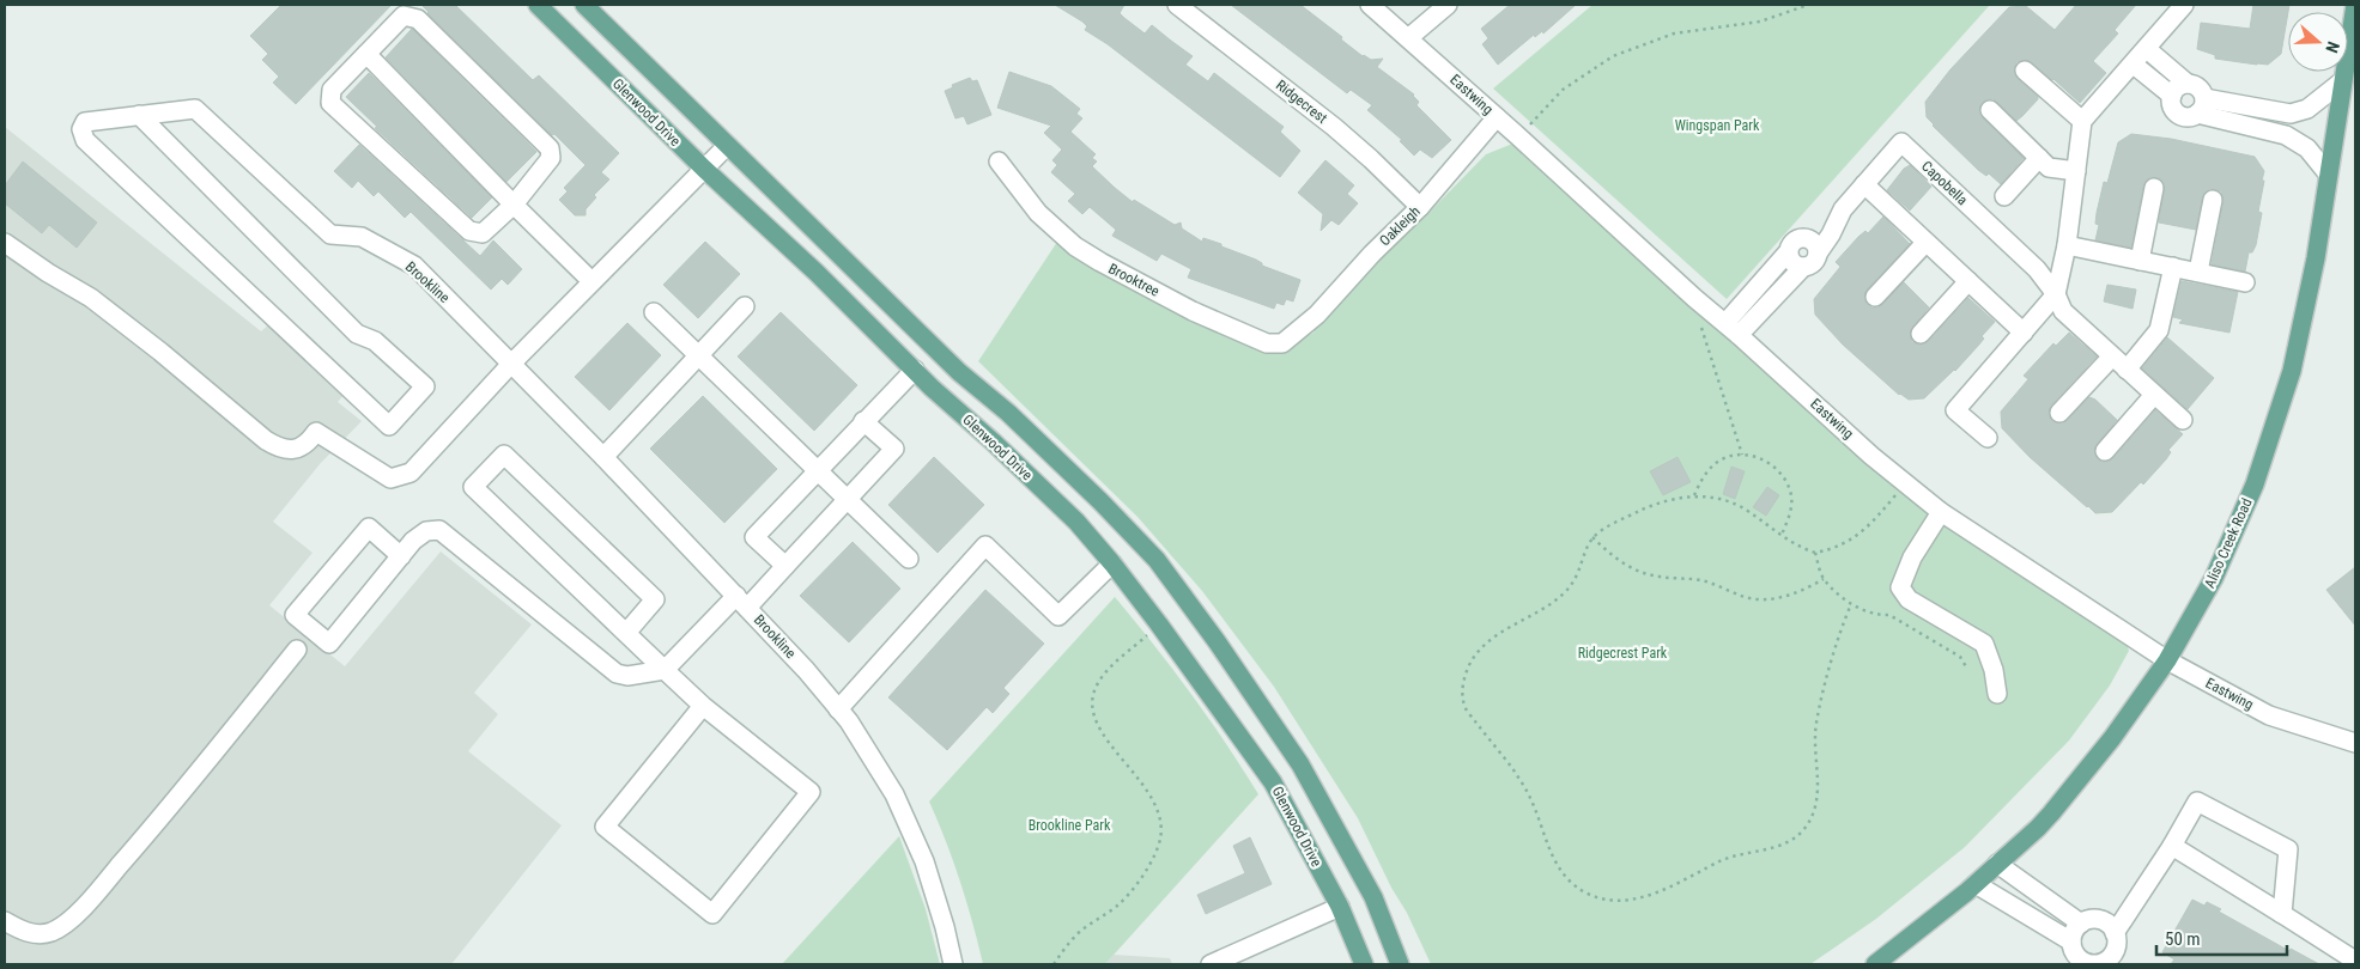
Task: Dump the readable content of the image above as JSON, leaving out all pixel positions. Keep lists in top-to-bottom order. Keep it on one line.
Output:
{"streets":{"main road":["Glenwood Drive","Aliso Creek Road"],"street":["Eastwing","Ridgecrest","Capobella","Oakleigh","Brooktree","Brookline"]},"crossings":[["Eastwing","Capobella"],["Eastwing","Oakleigh"],["Eastwing","Aliso Creek Road"],["Ridgecrest","Oakleigh"],["Oakleigh","Brooktree"]],"parks":["Wingspan Park","Ridgecrest Park","Brookline Park"],"scale_bar":"50 m","north":"right"}
